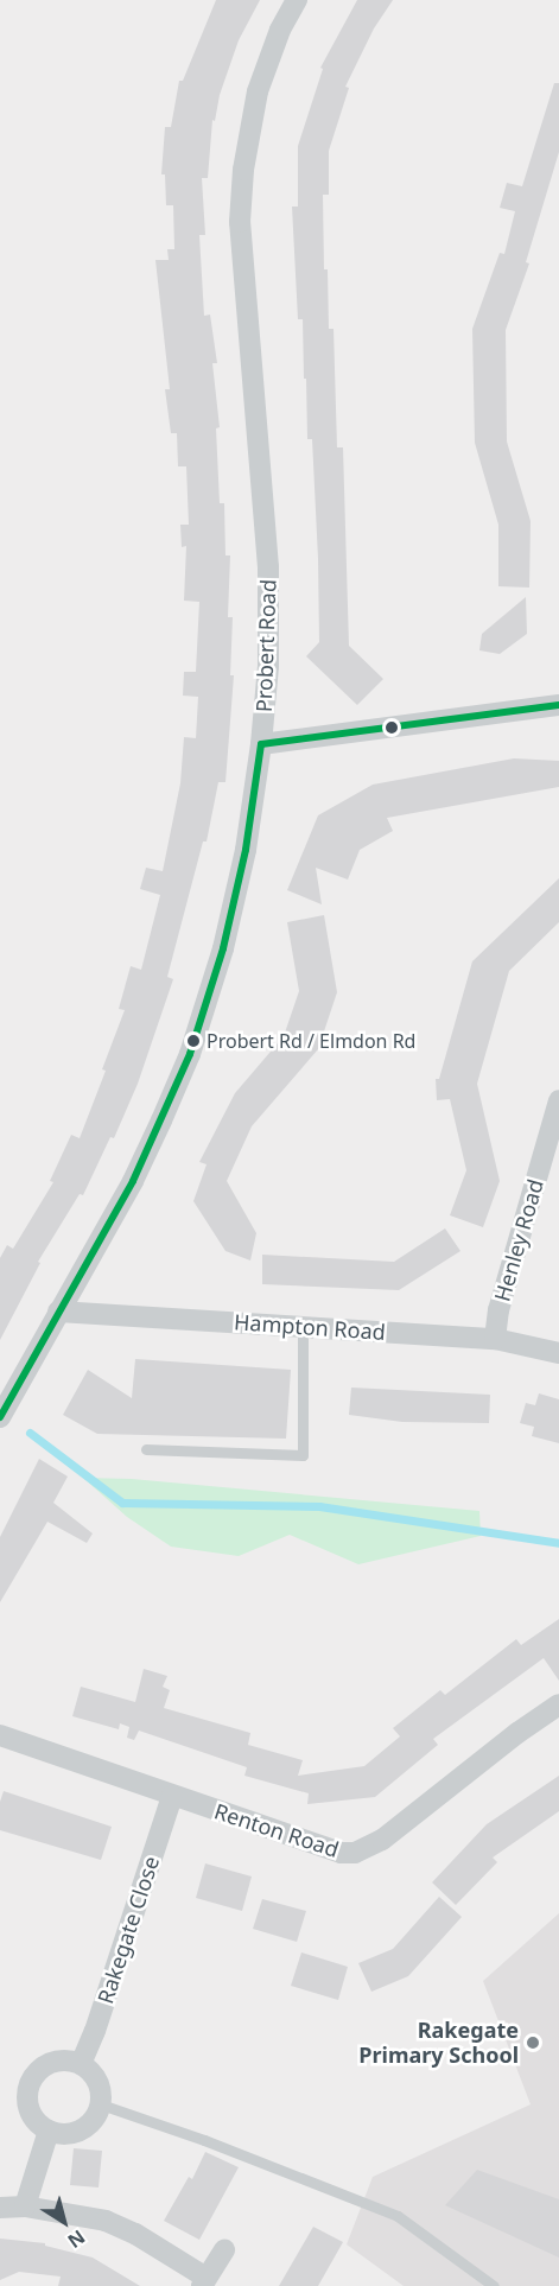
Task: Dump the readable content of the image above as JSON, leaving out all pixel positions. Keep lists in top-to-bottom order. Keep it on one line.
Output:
{"streets":{"street":["Probert Road","Henley Road","Hampton Road","Renton Road","Rakegate Close"]},"crossings":[["Probert Road","Hampton Road"],["Henley Road","Hampton Road"],["Renton Road","Rakegate Close"]],"places":["Probert Rd / Elmdon Rd","Rakegate Primary School"],"north":"bottom right"}
